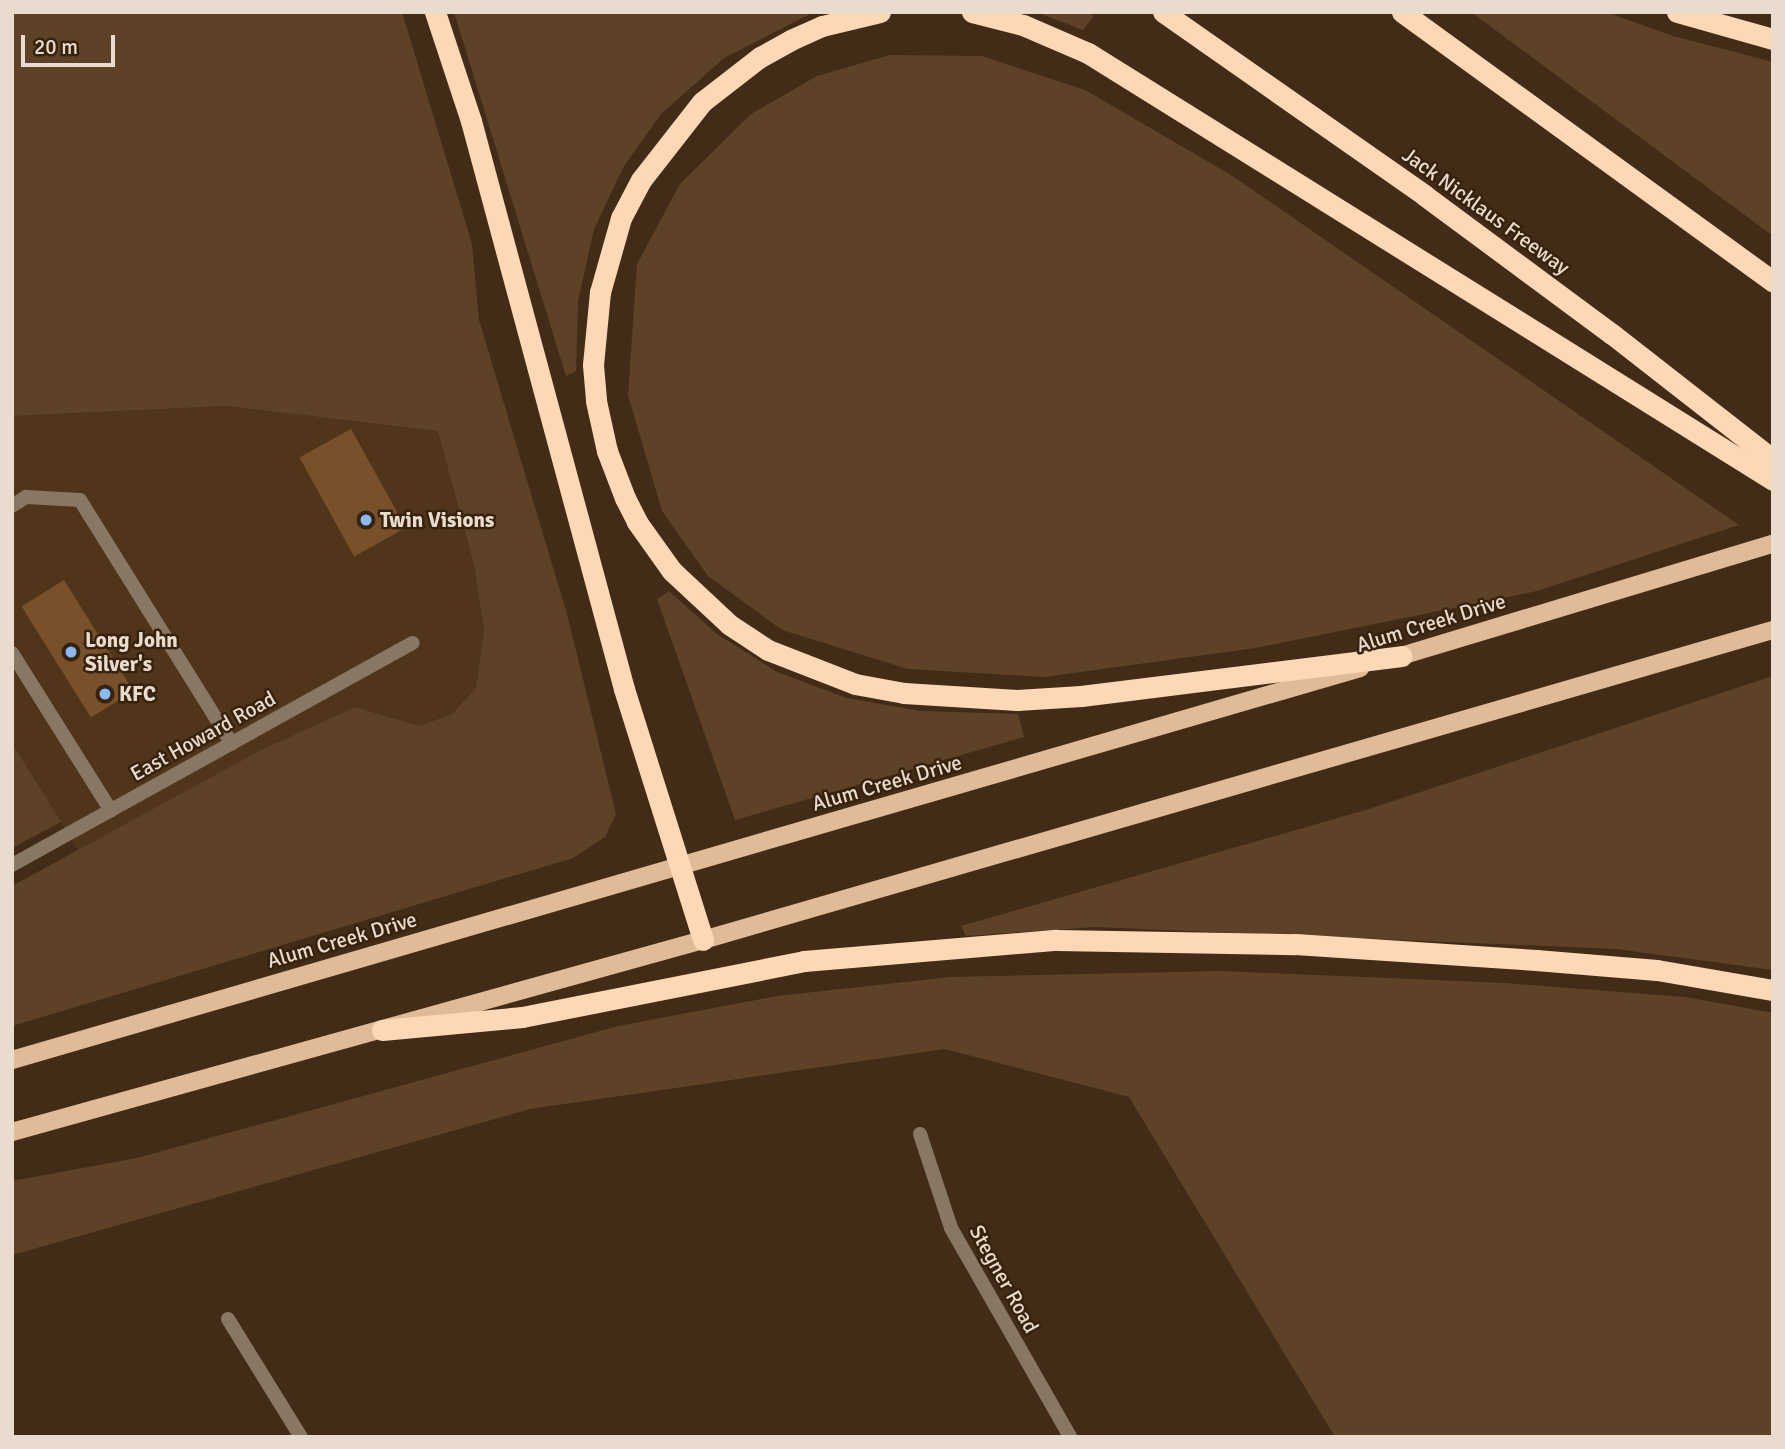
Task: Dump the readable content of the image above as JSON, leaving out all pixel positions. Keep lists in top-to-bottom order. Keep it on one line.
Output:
{"streets":{"highway":["Jack Nicklaus Freeway"],"main road":["Alum Creek Drive"],"street":["East Howard Road","Stegner Road"]},"places":["Twin Visions","Long John Silver's","KFC"],"scale_bar":"20 m"}
